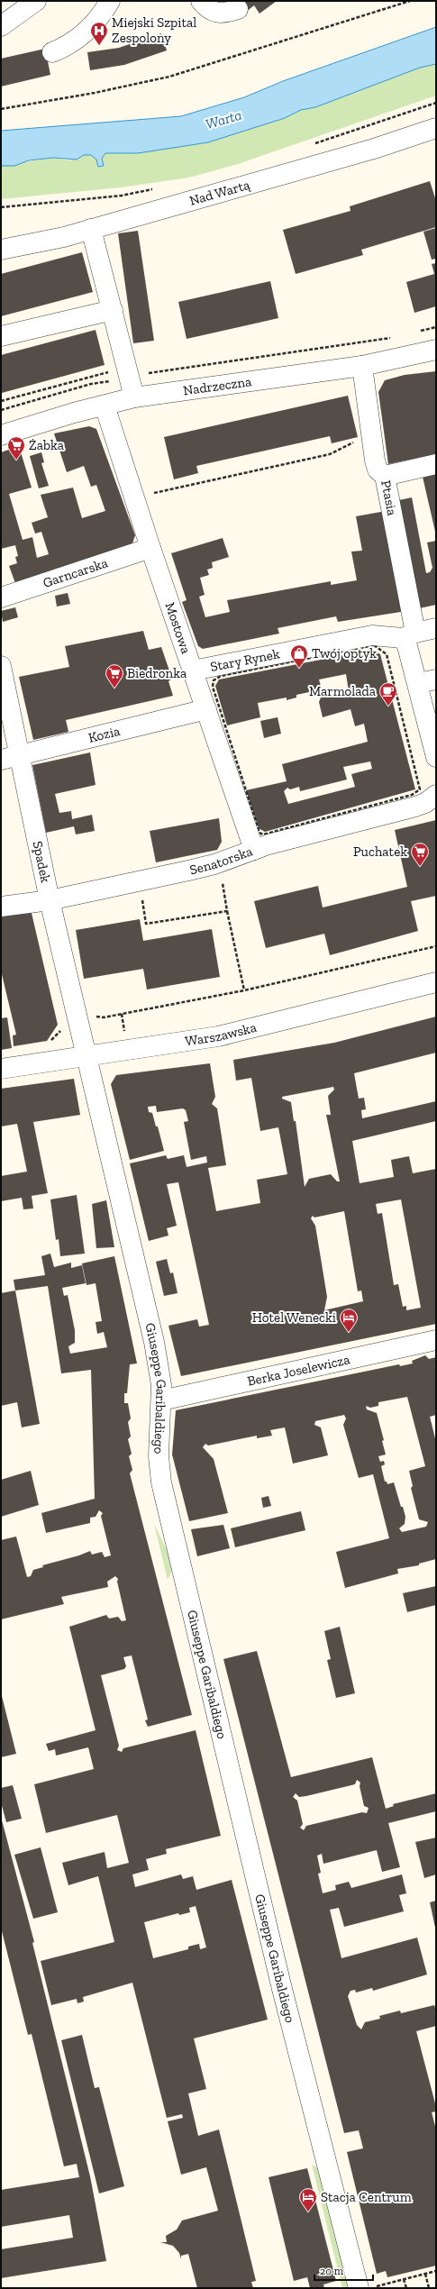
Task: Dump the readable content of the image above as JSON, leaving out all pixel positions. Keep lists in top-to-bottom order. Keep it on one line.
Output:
{"streets":{"street":["Nad Wartą","Nadrzeczna","Ptasia","Garncarska","Mostowa","Stary Rynek","Kozia","Senatorska","Spadek","Warszawska","Berka Joselewicza","Giuseppe Garibaldiego"]},"crossings":[["Nadrzeczna","Ptasia"],["Nadrzeczna","Mostowa"],["Ptasia","Stary Rynek"],["Garncarska","Mostowa"],["Mostowa","Stary Rynek"],["Mostowa","Kozia"],["Mostowa","Senatorska"],["Kozia","Spadek"],["Senatorska","Spadek"],["Spadek","Warszawska"],["Spadek","Giuseppe Garibaldiego"],["Warszawska","Giuseppe Garibaldiego"],["Berka Joselewicza","Giuseppe Garibaldiego"]],"water":["Warta"],"places":{"hospital":["Miejski Szpital Zespolony"],"supermarket":["Żabka","Biedronka","Puchatek"],"shop":["Twój optyk"],"cafe":["Marmolada"],"hotel":["Hotel Wenecki","Stacja Centrum"]},"scale_bar":"20 m"}
